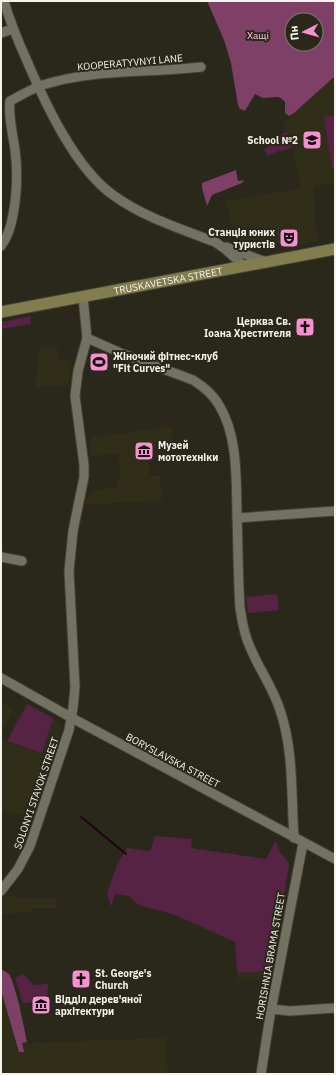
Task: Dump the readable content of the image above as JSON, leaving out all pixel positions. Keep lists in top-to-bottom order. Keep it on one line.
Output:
{"streets":{"main road":["TRUSKAVETSKA STREET"],"street":["KOOPERATYVNYI LANE","BORYSLAVSKA STREET","SOLONYI STAVOK STREET","HORISHNIA BRAMA STREET"]},"crossings":[["BORYSLAVSKA STREET","SOLONYI STAVOK STREET"],["BORYSLAVSKA STREET","HORISHNIA BRAMA STREET"],["SOLONYI STAVOK STREET","HORISHNIA BRAMA STREET"]],"parks":["Хащі"],"places":{"school or university":["School №2"],"theatre":["Станція юних туристів"],"church":["Церква Св. Іоана Хрестителя","St. George's Church"],"sports":["Жіночий фітнес-клуб \"Fit Curves\""],"museum":["Музей мототехніки","Відділ дерев'яної архітектури"]},"north":"left"}
